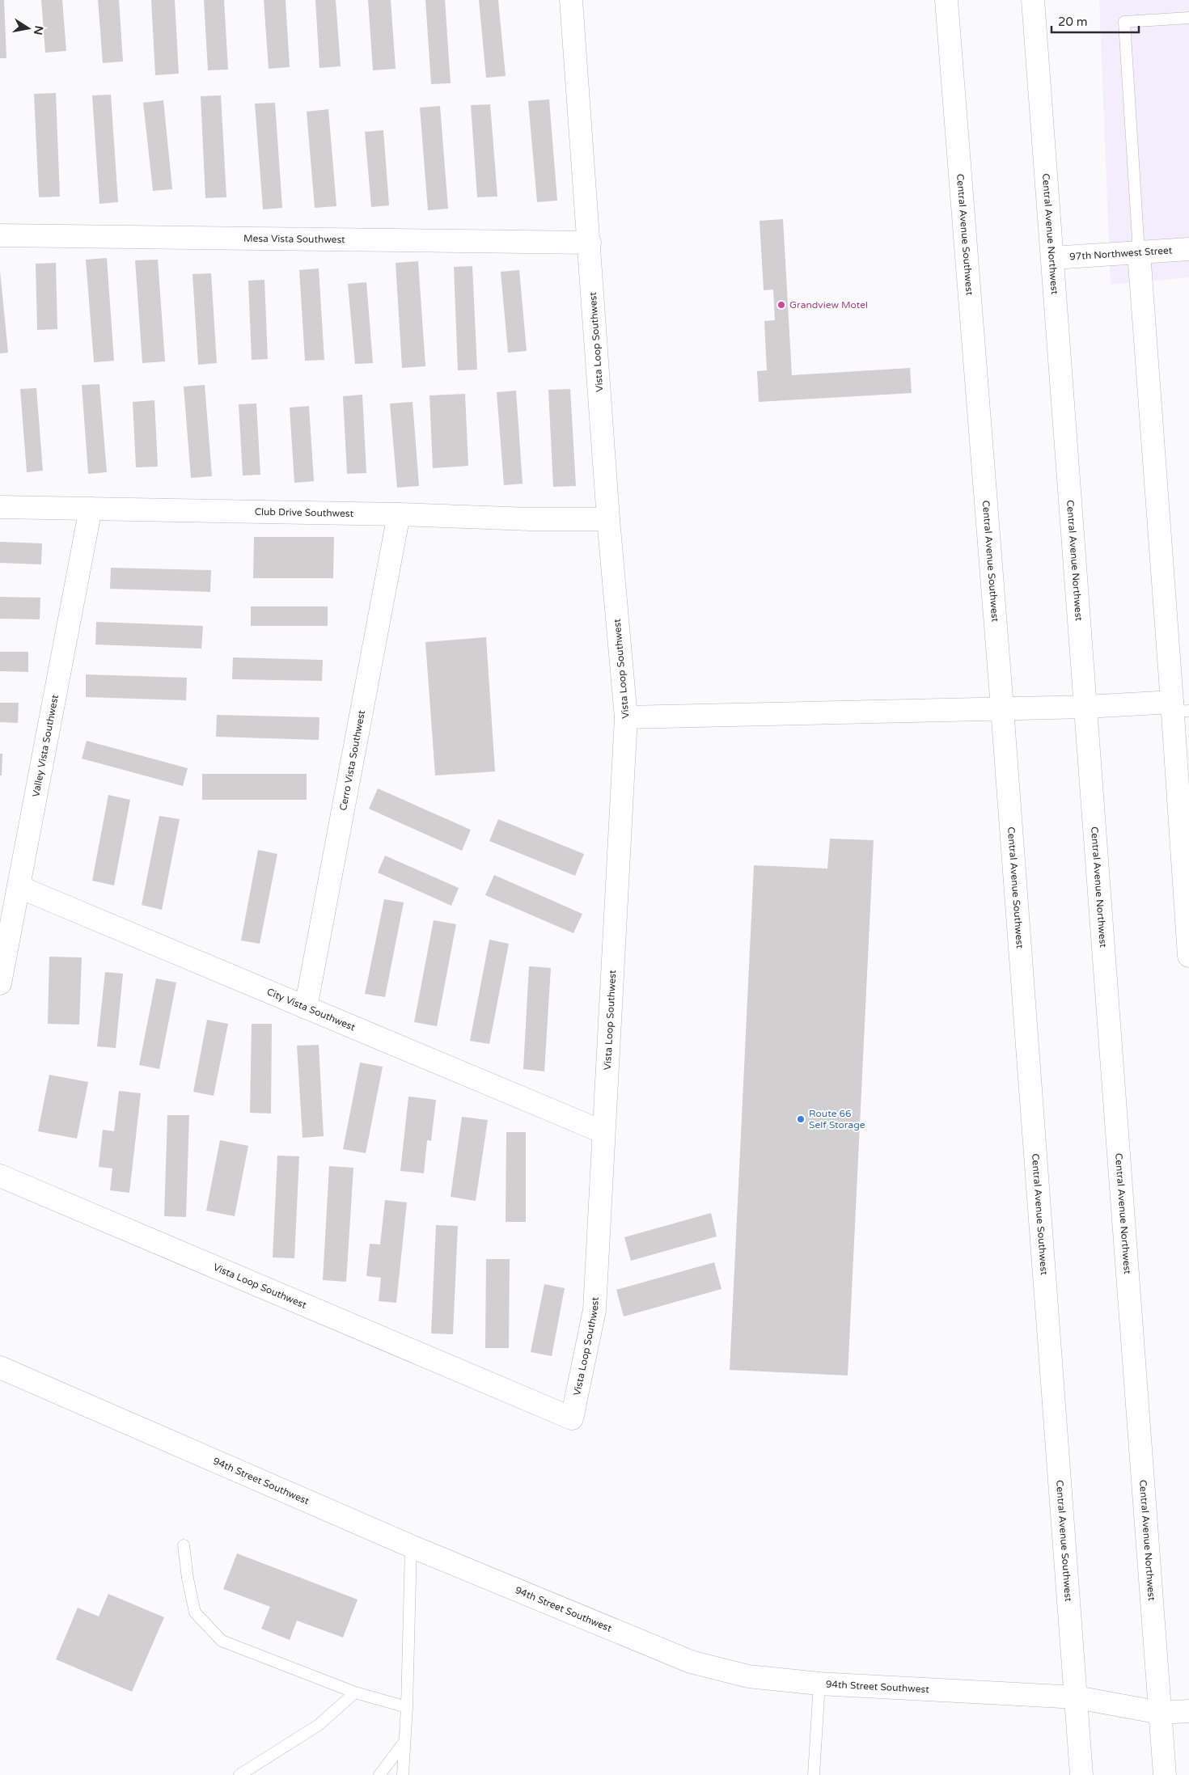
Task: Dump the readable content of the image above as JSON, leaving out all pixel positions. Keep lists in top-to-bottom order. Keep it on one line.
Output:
{"streets":{"street":["Central Avenue Southwest","Central Avenue Northwest","Mesa Vista Southwest","97th Northwest Street","Vista Loop Southwest","Club Drive Southwest","Valley Vista Southwest","Cerro Vista Southwest","City Vista Southwest","94th Street Southwest"]},"crossings":[["Central Avenue Southwest","94th Street Southwest"],["Central Avenue Northwest","97th Northwest Street"],["Central Avenue Northwest","94th Street Southwest"],["Mesa Vista Southwest","Vista Loop Southwest"],["Vista Loop Southwest","Club Drive Southwest"],["Vista Loop Southwest","City Vista Southwest"],["Club Drive Southwest","Valley Vista Southwest"],["Club Drive Southwest","Cerro Vista Southwest"],["Valley Vista Southwest","City Vista Southwest"],["Cerro Vista Southwest","City Vista Southwest"]],"places":["Grandview Motel","Route 66 Self Storage"],"scale_bar":"20 m","north":"right"}
